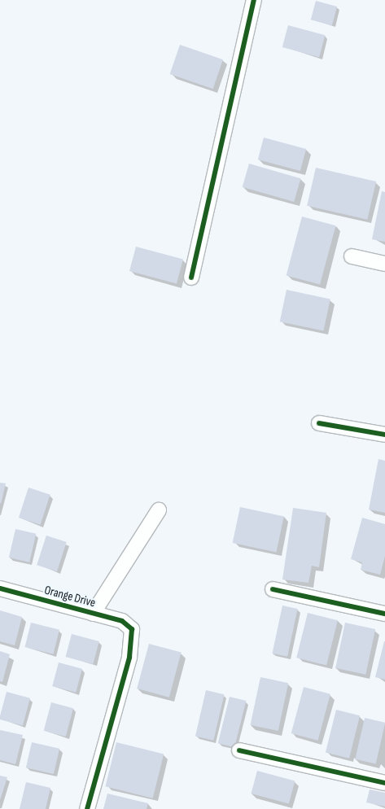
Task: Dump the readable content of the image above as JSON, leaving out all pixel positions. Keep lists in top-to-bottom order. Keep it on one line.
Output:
{"streets":{"street":["Orange Drive"]}}
